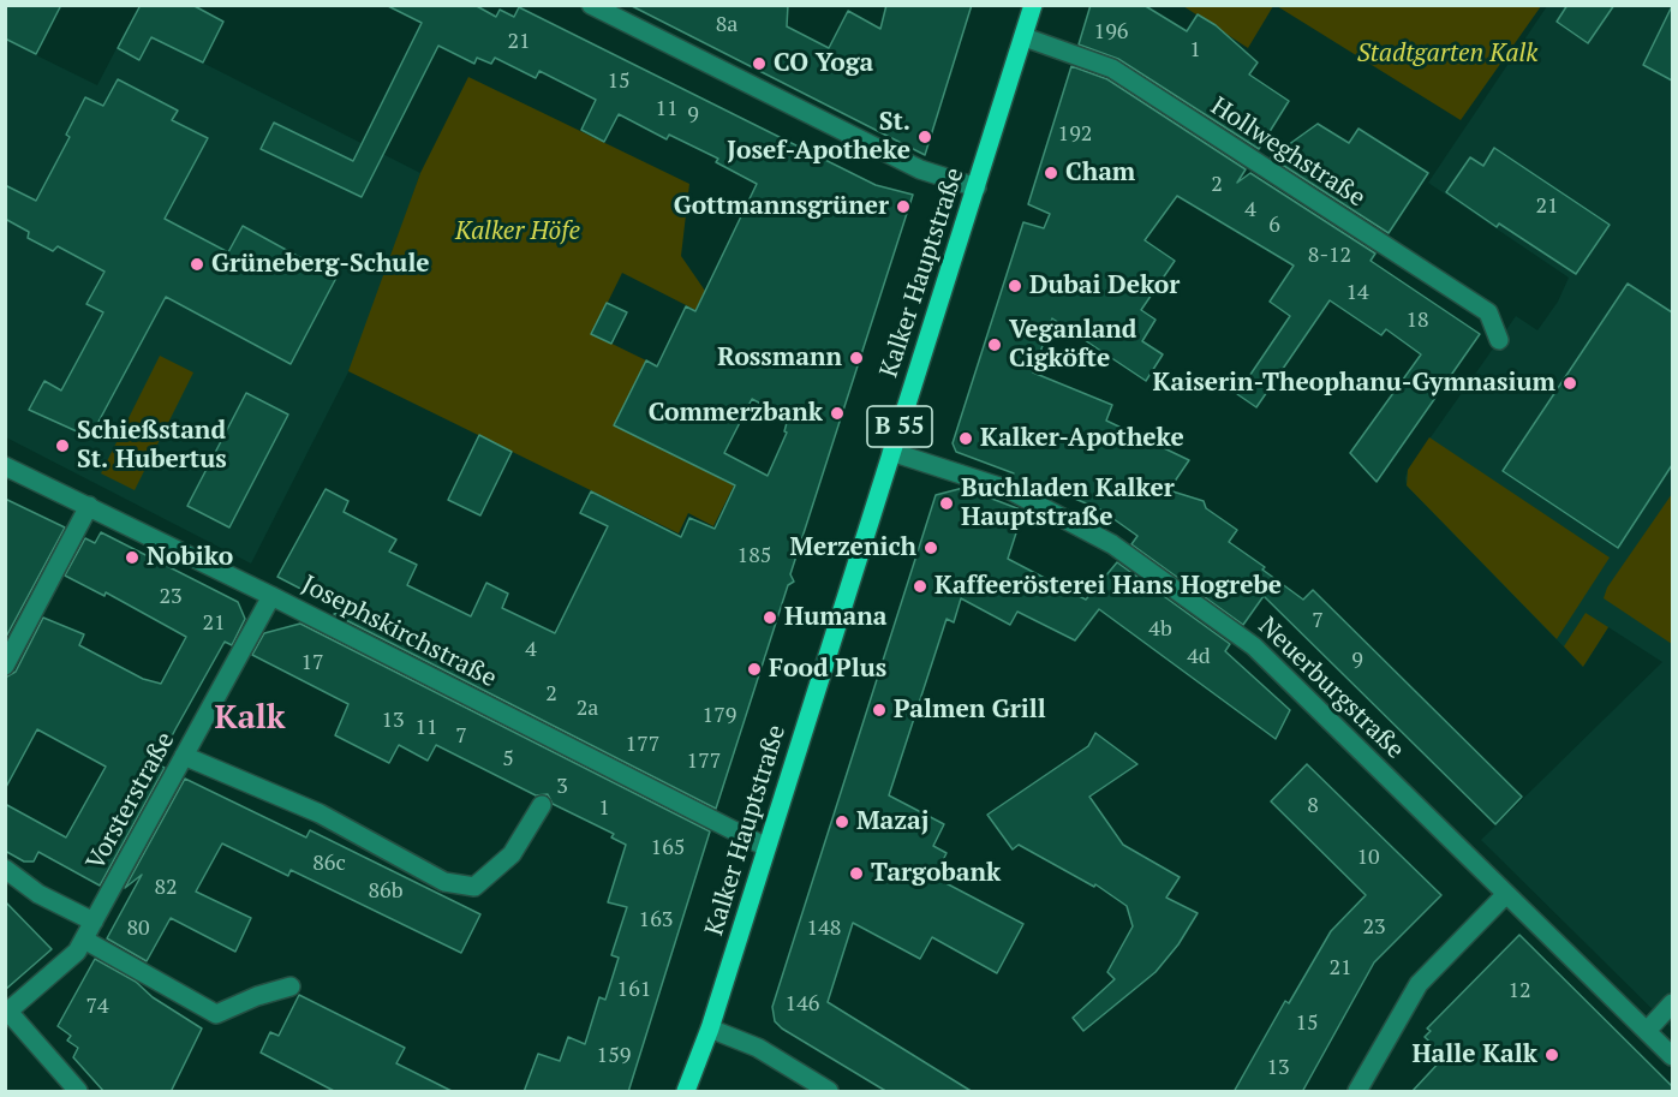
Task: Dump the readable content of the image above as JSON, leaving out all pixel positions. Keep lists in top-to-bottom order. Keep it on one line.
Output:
{"streets":{"main road":["Kalker Hauptstraße","B 55"],"street":["Hollweghstraße","Josephskirchstraße","Neuerburgstraße","Vorsterstraße"]},"crossings":[["Hollweghstraße","Kalker Hauptstraße"],["Kalker Hauptstraße","Josephskirchstraße"],["Kalker Hauptstraße","Neuerburgstraße"],["Josephskirchstraße","Vorsterstraße"]],"districts":["Kalk"],"parks":["Stadtgarten Kalk","Kalker Höfe"],"places":["CO Yoga","St. Josef-Apotheke","Cham","Gottmannsgrüner","Grüneberg-Schule","Dubai Dekor","Veganland Cigköfte","Rossmann","Kaiserin-Theophanu-Gymnasium","Commerzbank","Kalker-Apotheke","Schießstand St. Hubertus","Buchladen Kalker Hauptstraße","Merzenich","Nobiko","Kaffeerösterei Hans Hogrebe","Humana","Food Plus","Palmen Grill","Mazaj","Targobank","Halle Kalk"],"house_numbers":["8a","196","21","1","15","11","9","192","2","21","4","6","8-12","14","18","185","23","7","21","4b","4","4d","9","17","2","2a","179","13","11","7","177","5","177","3","8","1","165","10","86c","82","86b","163","23","80","148","21","161","12","146","74","15","159","13"]}
